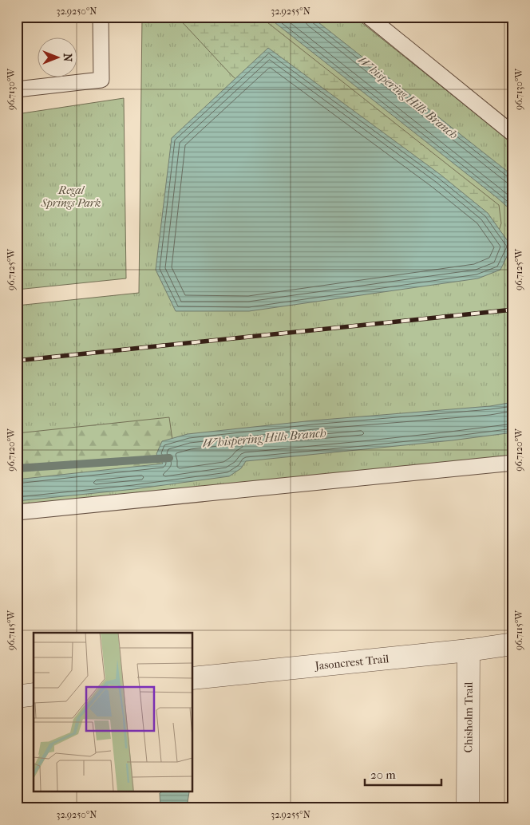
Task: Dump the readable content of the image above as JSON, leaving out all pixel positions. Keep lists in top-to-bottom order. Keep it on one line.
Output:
{"streets":{"street":["Jasoncrest Trail","Chisholm Trail"]},"crossings":[["Jasoncrest Trail","Chisholm Trail"]],"water":["Whispering Hills Branch"],"parks":["Regal Springs Park"],"scale_bar":"20 m","north":"right","coordinates":["32.9250°N","32.9255°N","96.7130°W","96.7125°W","96.7120°W","96.7115°W"]}
